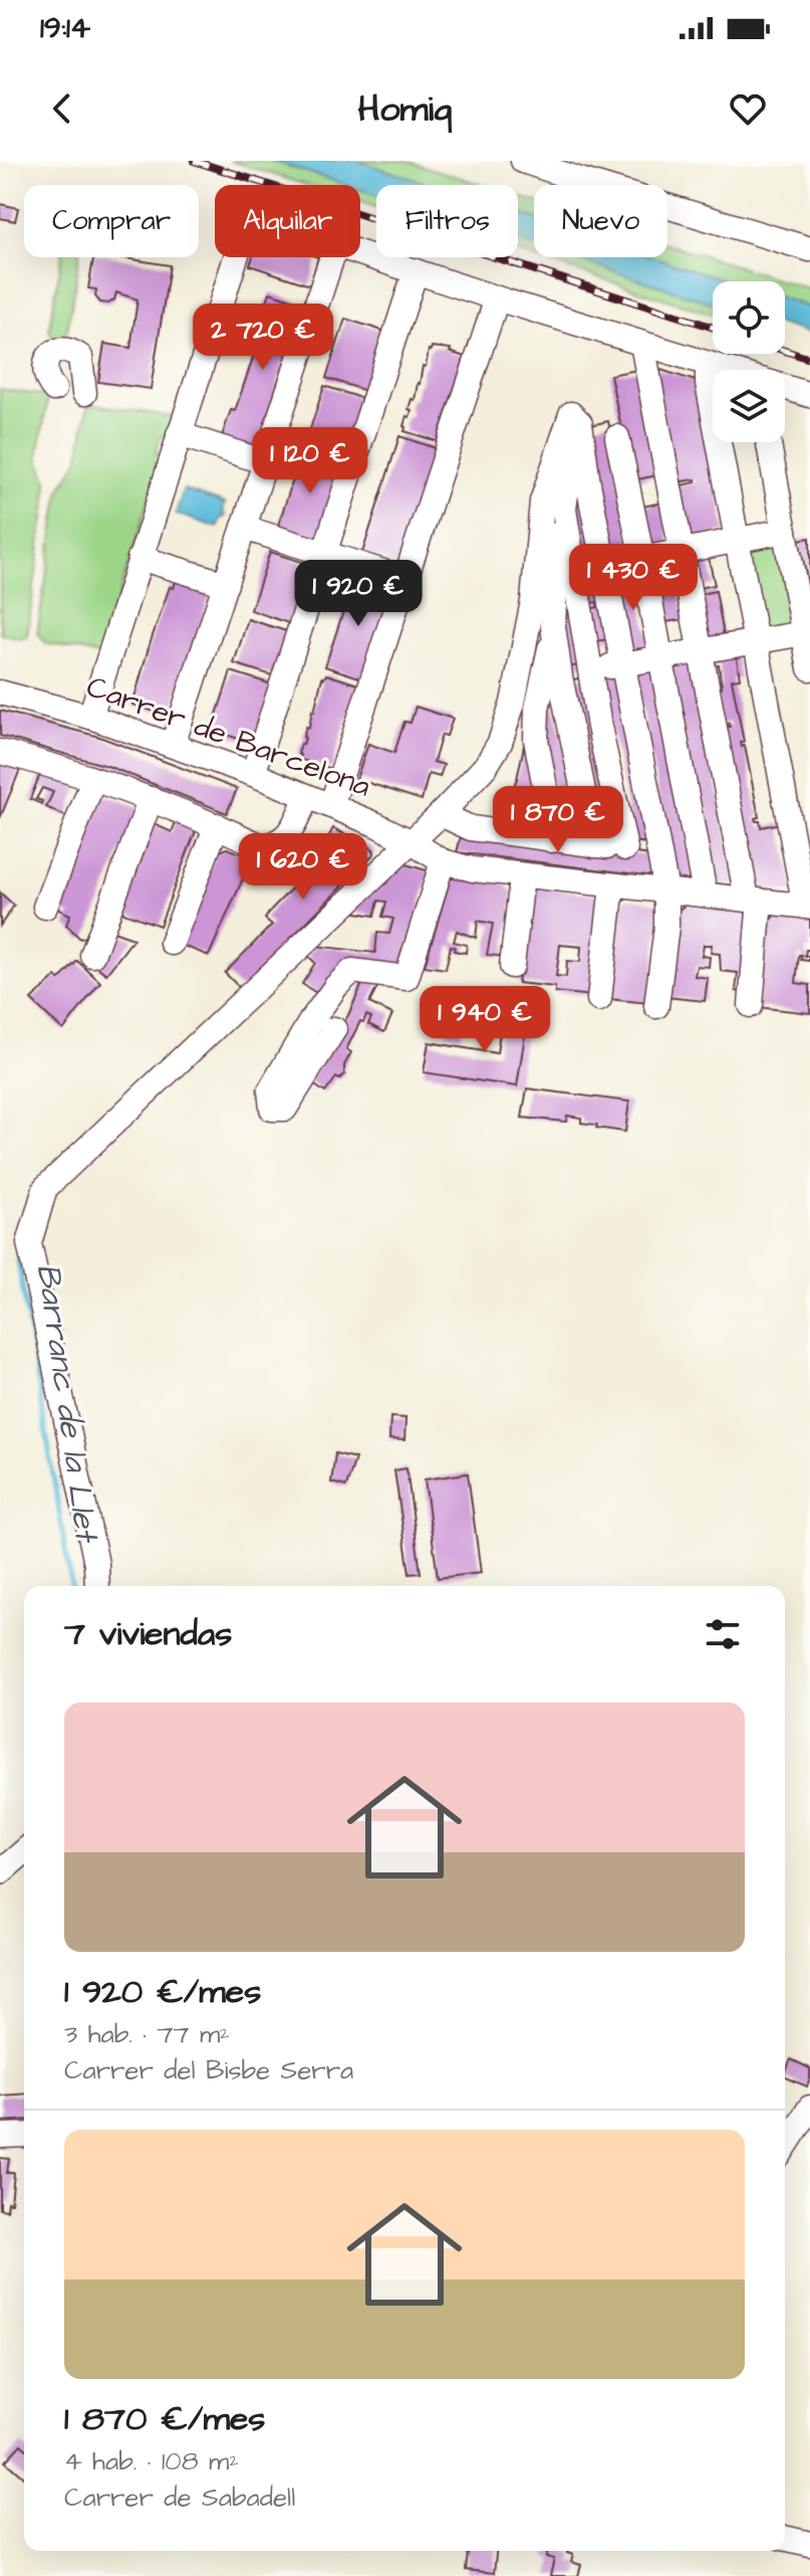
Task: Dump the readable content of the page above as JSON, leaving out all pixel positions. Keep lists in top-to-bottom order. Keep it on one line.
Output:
{"streets":{"street":["Carrer de Barcelona"]},"water":["Barranc de la Llet"],"page":{"status":"19:14","header":"Homiq","chip":["Comprar","Alquilar","Filtros","Nuevo"],"price":["2 720 €","1 120 €","1 430 €","1 920 €","1 870 €","1 620 €","1 940 €"],"heading":"7 viviendas","list":[{"name":"1 920 €/mes","note":"3 hab. · 77 m² · Carrer del Bisbe Serra"},{"name":"1 870 €/mes","note":"4 hab. · 108 m² · Carrer de Sabadell"}]}}
